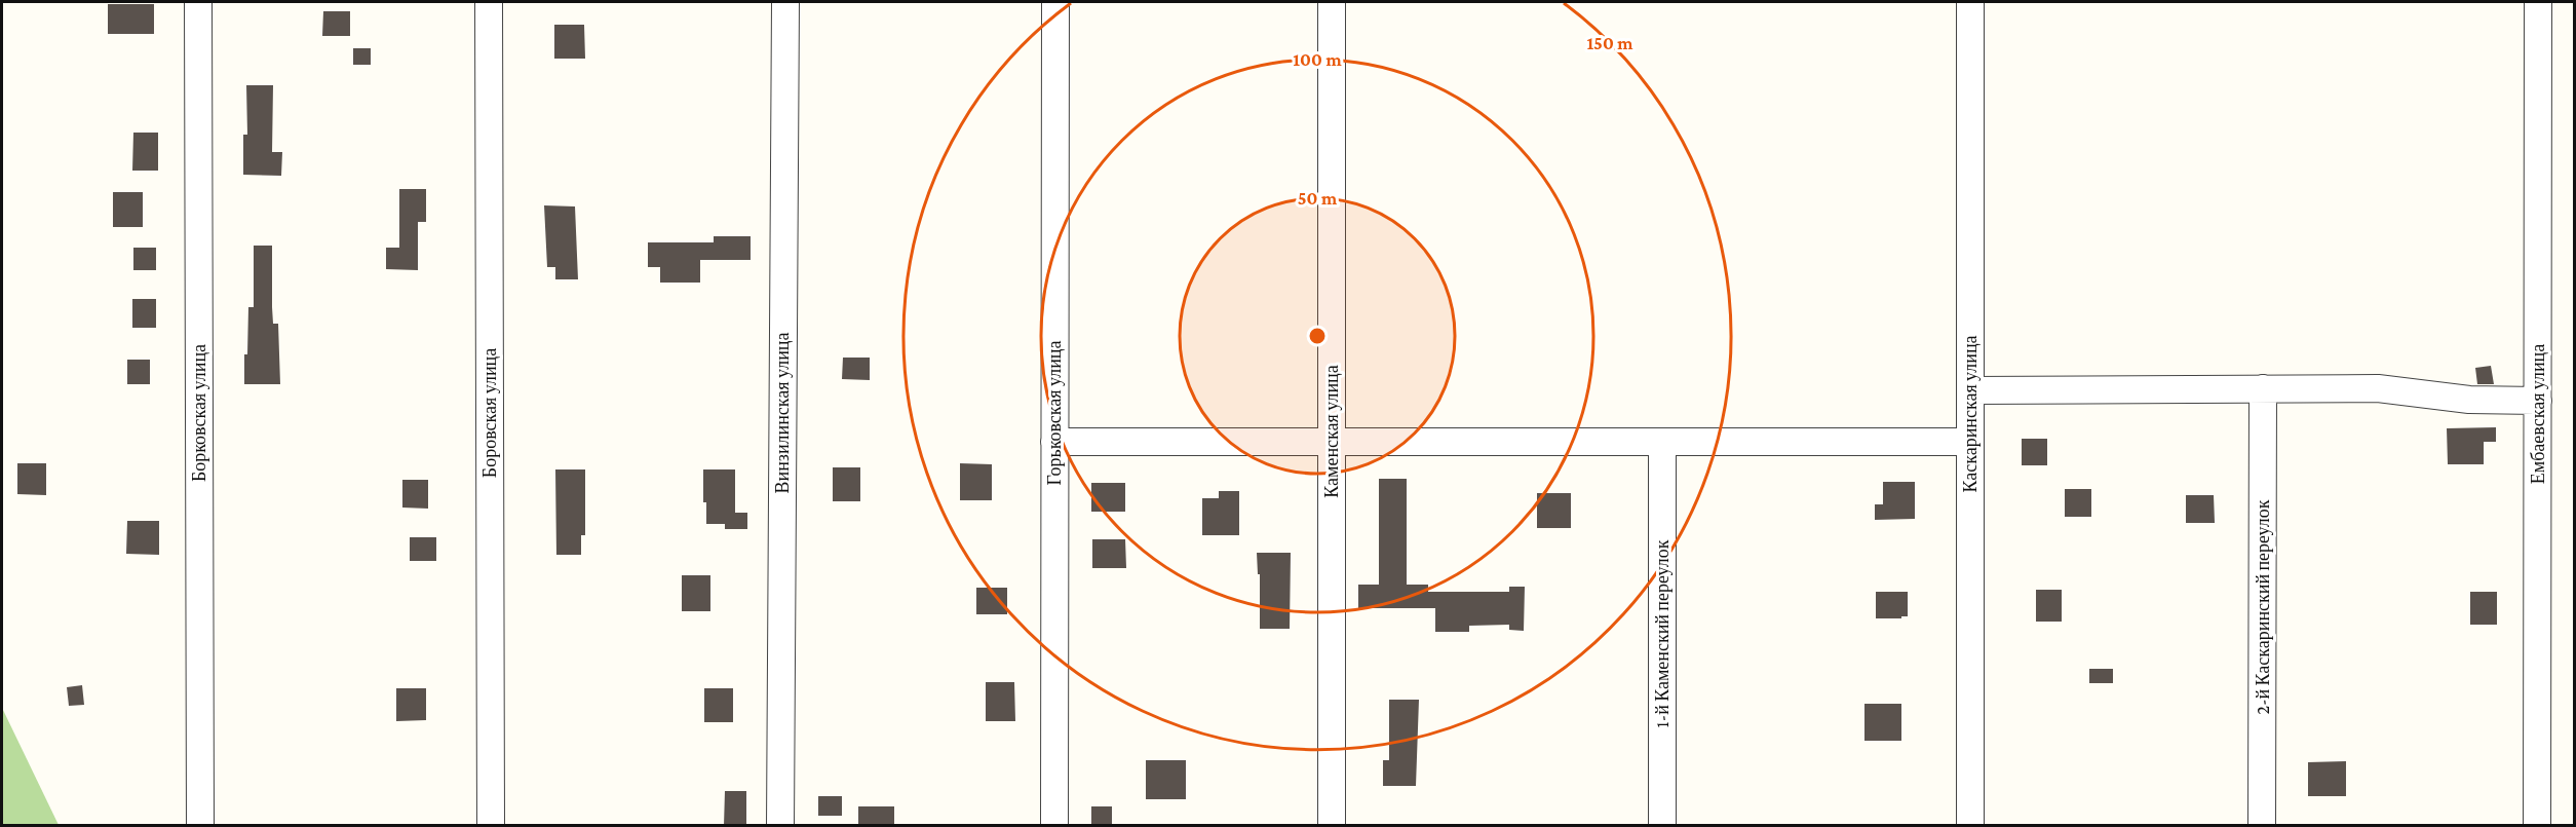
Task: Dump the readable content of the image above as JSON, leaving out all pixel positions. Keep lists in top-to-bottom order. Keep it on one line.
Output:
{"streets":{"street":["Борковская улица","Боровская улица","Винзилинская улица","Горьковская улица","Каскаринская улица","Ембаевская улица","Каменская улица","2-й Каскаринский переулок","1-й Каменский переулок"]},"rings":["150 m","100 m","50 m"]}
